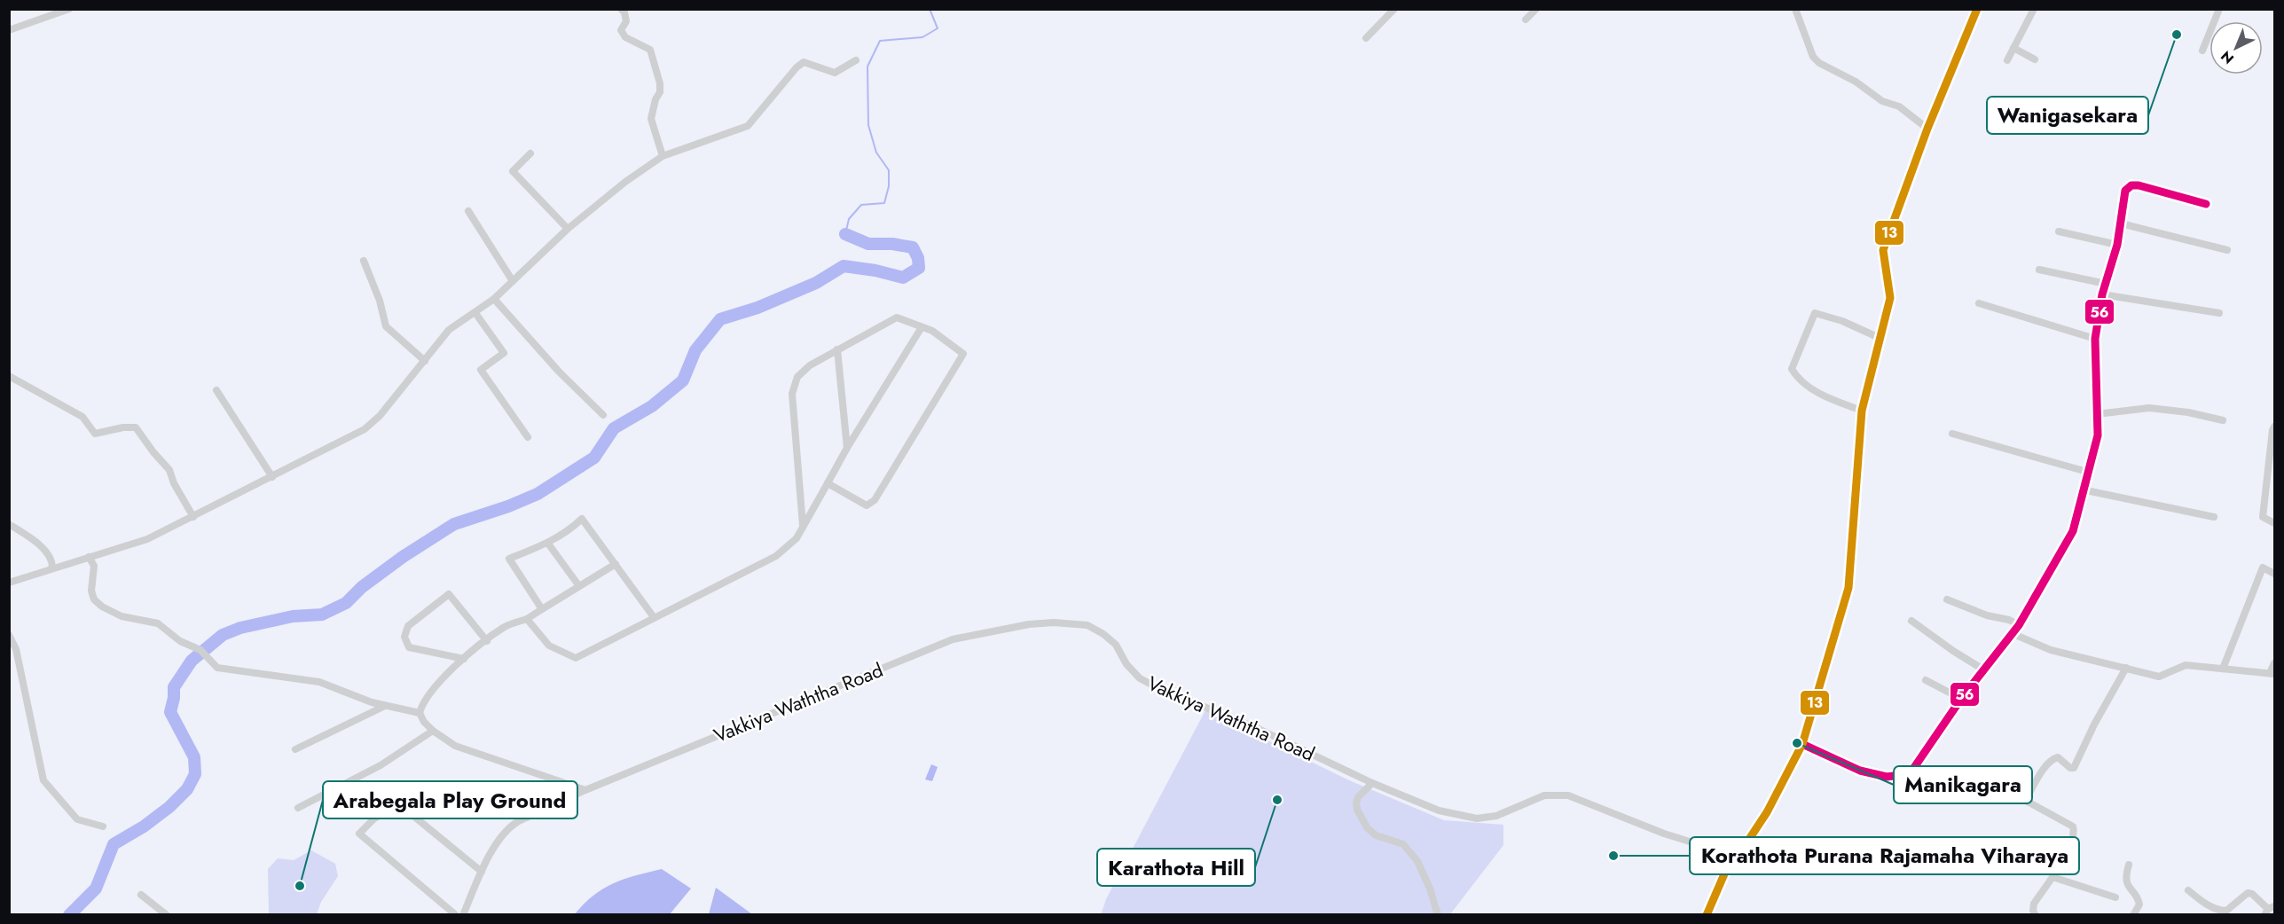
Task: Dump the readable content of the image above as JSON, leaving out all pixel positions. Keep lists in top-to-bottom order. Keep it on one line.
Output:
{"streets":{"street":["Vakkiya Waththa Road"]},"places":["Wanigasekara","Manikagara","Karathota Hill","Korathota Purana Rajamaha Viharaya","Arabegala Play Ground"],"lines":["transit line 13","transit line 56"],"north":"bottom left"}
